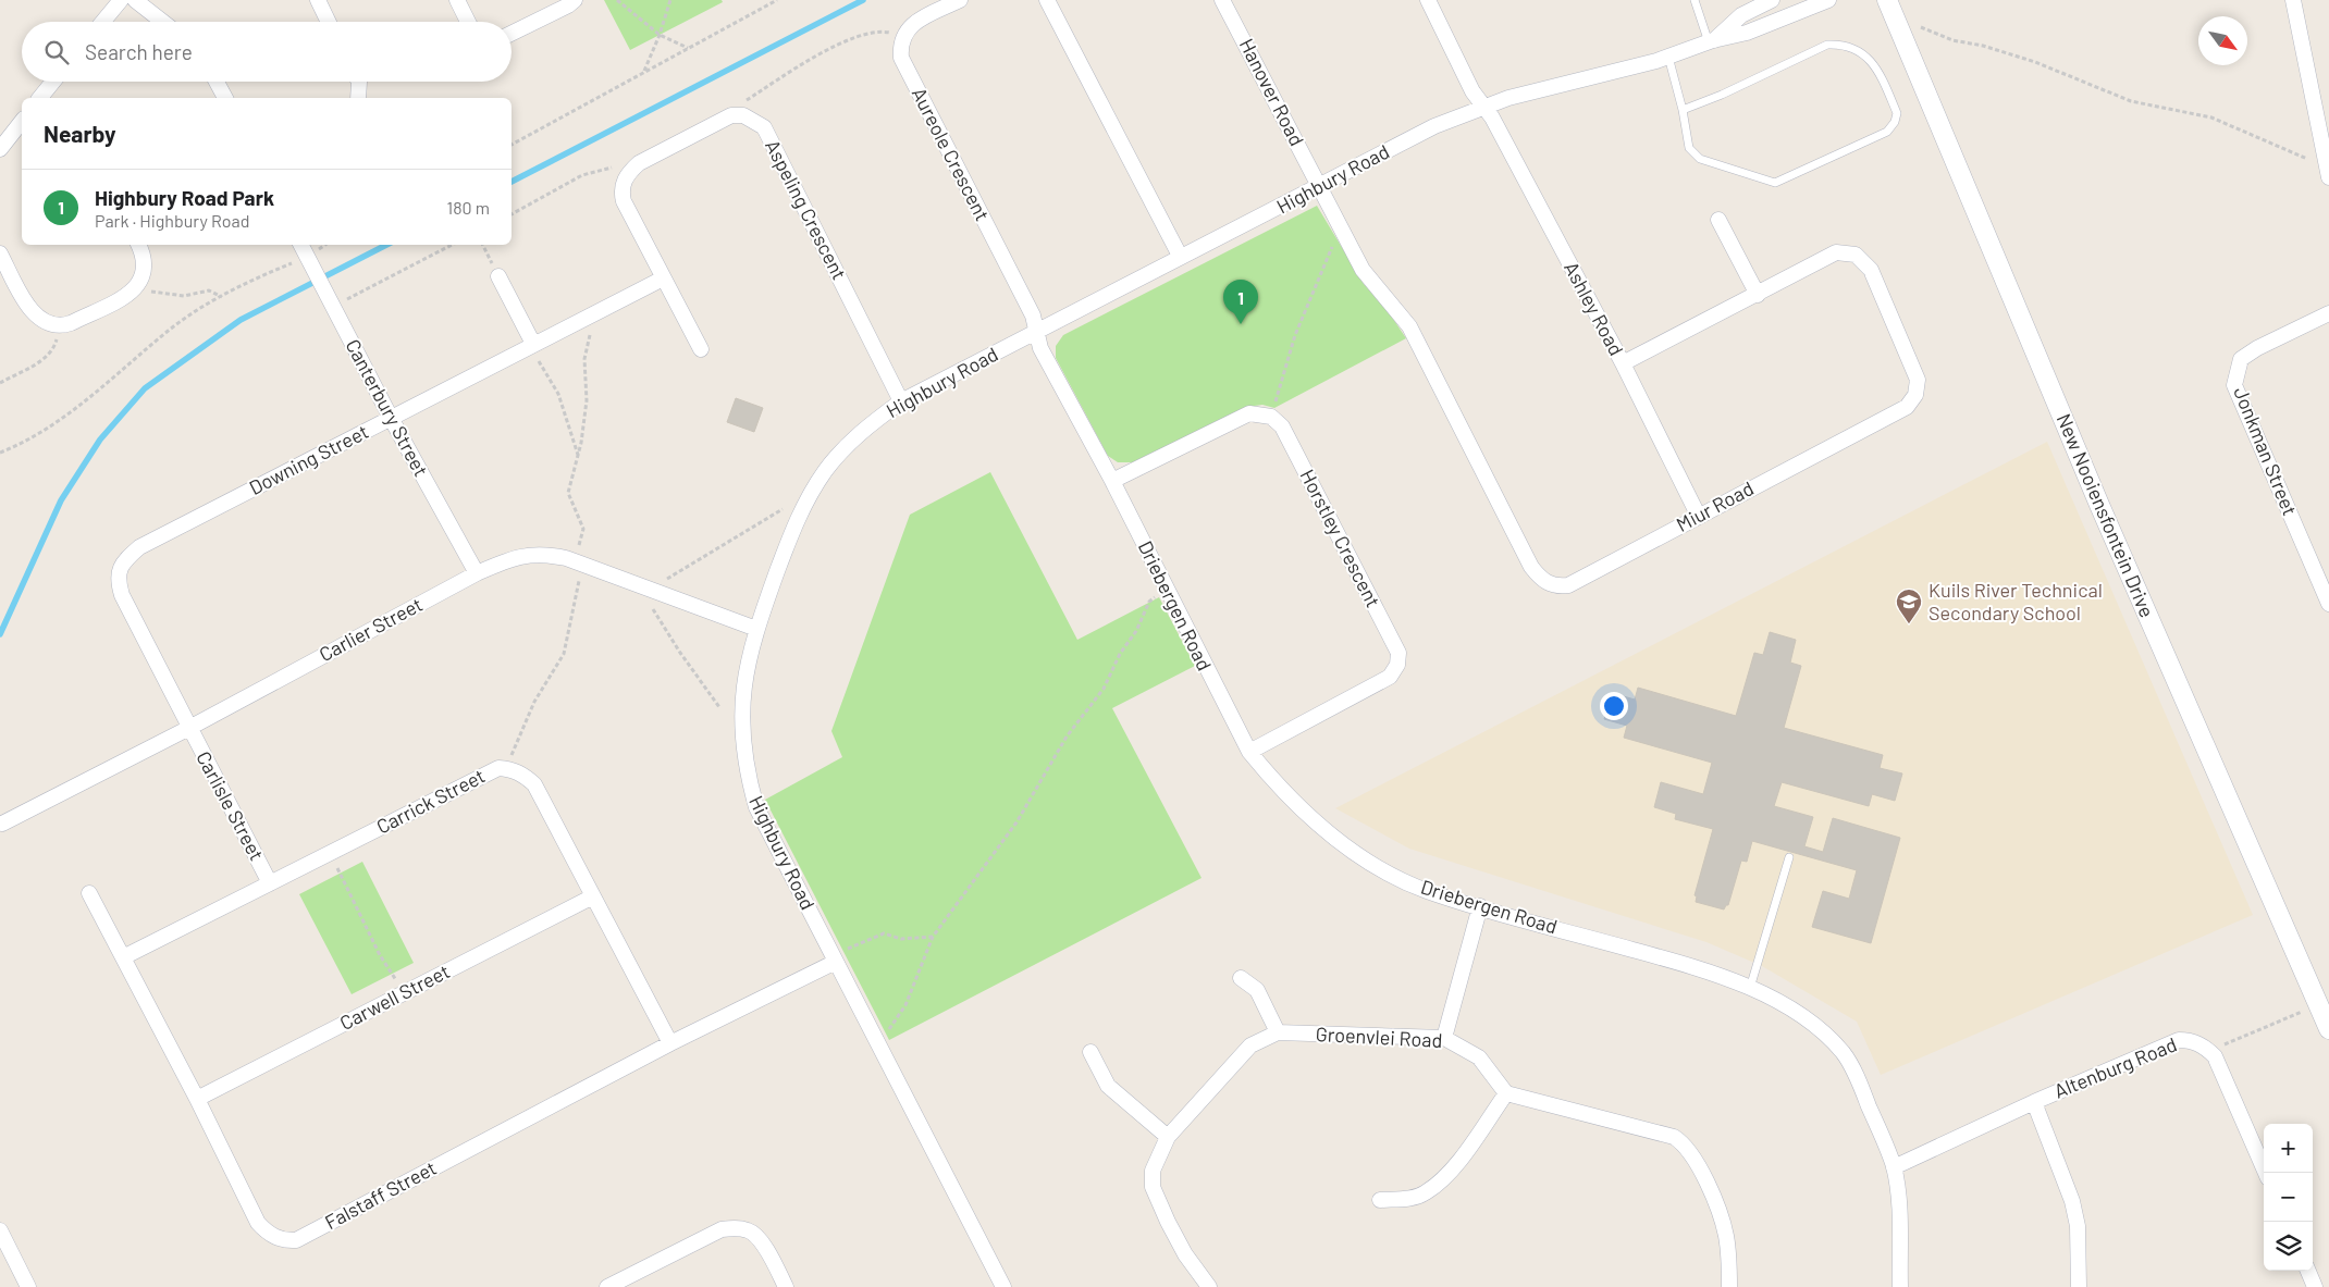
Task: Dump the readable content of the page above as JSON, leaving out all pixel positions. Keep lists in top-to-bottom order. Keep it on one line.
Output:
{"streets":{"street":["Hanover Road","Aureole Crescent","Highbury Road","Aspeling Crescent","Ashley Road","Canterbury Street","Jonkman Street","Downing Street","Miur Road","New Nooiensfontein Drive","Horstley Crescent","Driebergen Road","Carlier Street","Carrick Street","Carlisle Street","Carwell Street","Groenvlei Road","Altenburg Road","Falstaff Street"]},"crossings":[["Hanover Road","Highbury Road"],["Hanover Road","Miur Road"],["Aureole Crescent","Highbury Road"],["Aureole Crescent","Driebergen Road"],["Highbury Road","Aspeling Crescent"],["Highbury Road","Ashley Road"],["Highbury Road","Miur Road"],["Highbury Road","Driebergen Road"],["Highbury Road","Carlier Street"],["Highbury Road","Falstaff Street"],["Ashley Road","Miur Road"],["Canterbury Street","Downing Street"],["Canterbury Street","Carlier Street"],["Downing Street","Carlier Street"],["Downing Street","Carlisle Street"],["Horstley Crescent","Driebergen Road"],["Driebergen Road","Altenburg Road"],["Carlier Street","Carlisle Street"],["Carrick Street","Carlisle Street"],["Carrick Street","Carwell Street"],["Carrick Street","Falstaff Street"],["Carwell Street","Falstaff Street"]],"places":{"school or university":["Kuils River Technical Secondary School"]},"north":"bottom right","page":{"search":"Search here","heading":"Nearby","list":[{"mark":"1","name":"Highbury Road Park","note":"Park · Highbury Road","value":"180 m"}],"pins":"1","map_buttons":["+","−"]}}
